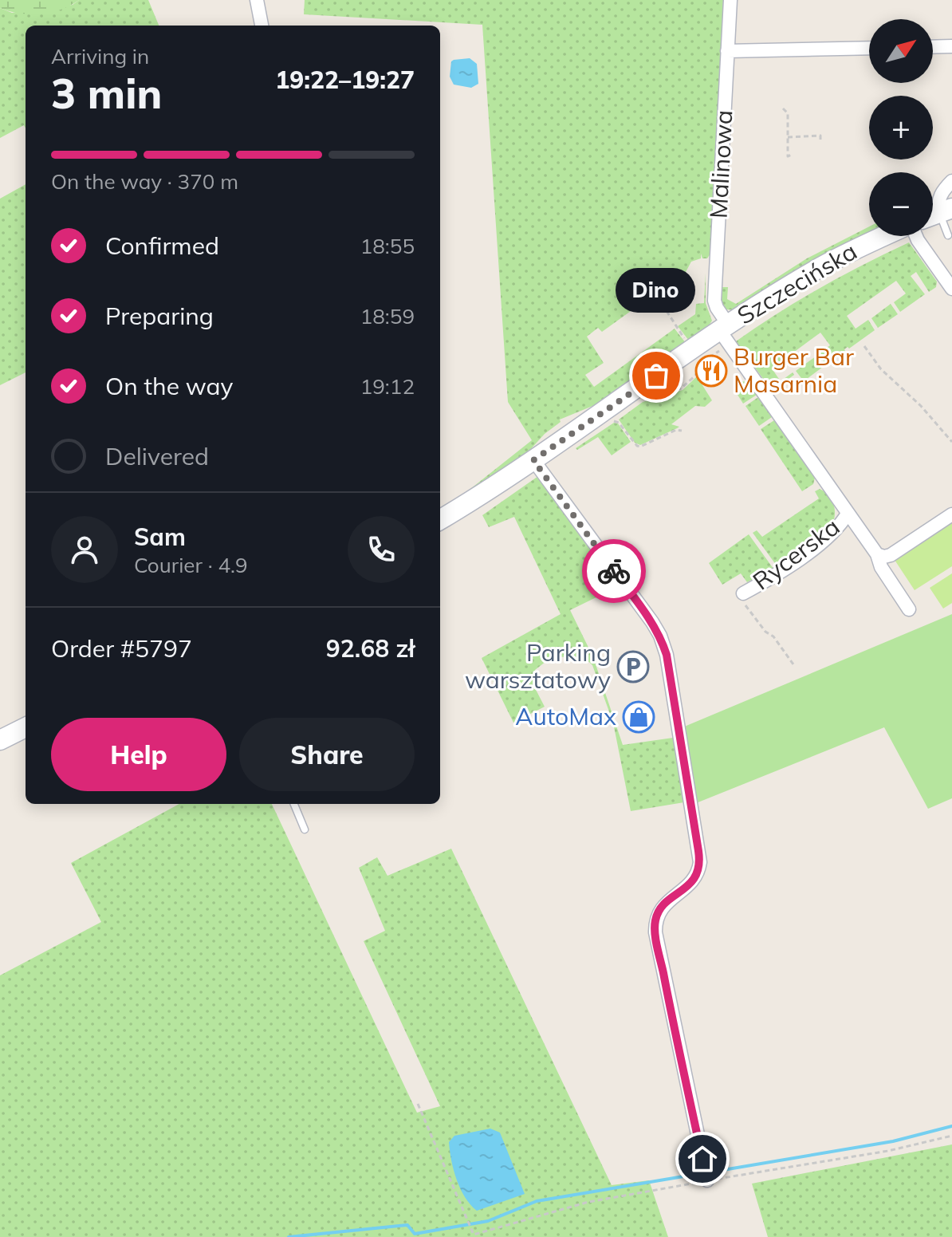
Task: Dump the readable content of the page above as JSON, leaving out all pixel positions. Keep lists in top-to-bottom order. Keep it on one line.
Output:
{"streets":{"street":["Malinowa","Szczecińska","Rycerska"]},"crossings":[["Malinowa","Szczecińska"],["Malinowa","Rycerska"],["Szczecińska","Rycerska"]],"places":{"restaurant":["Burger Bar Masarnia"],"other":["Dino"],"parking":["Parking warsztatowy"],"shop":["AutoMax"]},"north":"top right","page":{"map_buttons":["+","−"],"heading":["3 min","Arriving in","19:22–19:27"],"panel":["Sam","Courier · 4.9","Order #5797","92.68 zł"],"bar":"On the way · 370 m","list":[["Confirmed","18:55"],["Preparing","18:59"],["On the way","19:12"],"Delivered"],"bubble":"Dino","buttons":["Help","Share"]}}
